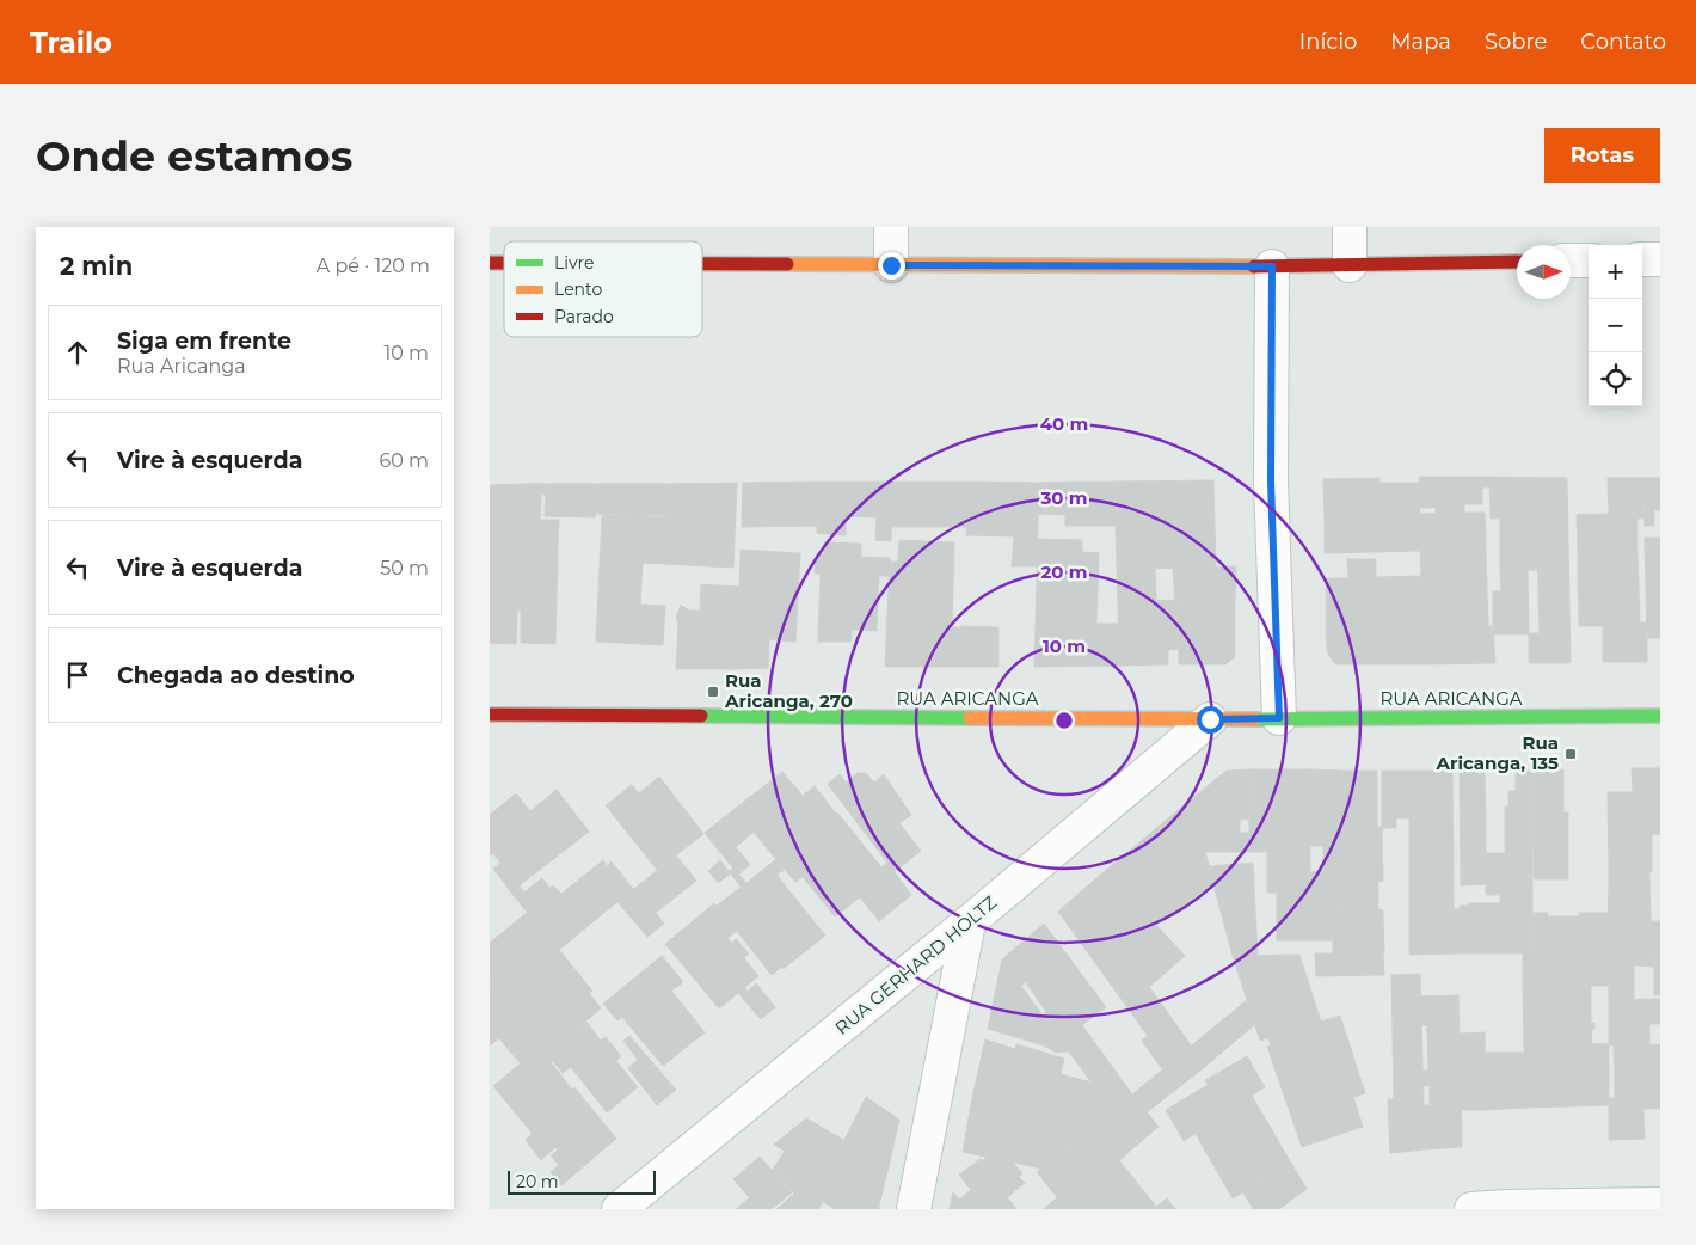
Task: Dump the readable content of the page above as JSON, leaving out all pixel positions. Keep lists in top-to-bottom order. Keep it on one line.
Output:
{"streets":{"street":["RUA ARICANGA","RUA GERHARD HOLTZ"]},"crossings":[["RUA ARICANGA","RUA GERHARD HOLTZ"]],"places":{"transit":["Rua Aricanga, 270","Rua Aricanga, 135"]},"legend":["Livre","Lento","Parado"],"scale_bar":"20 m","north":"right","page":{"header":"Trailo","nav":["Início","Mapa","Sobre","Contato"],"buttons":"Rotas","title":"Onde estamos","heading":["2 min","A pé · 120 m"],"map_buttons":["+","−"],"list":[["Siga em frente","Rua Aricanga","10 m"],["Vire à esquerda","60 m"],["Vire à esquerda","50 m"],"Chegada ao destino"],"scale":"20 m"},"rings":["40 m","30 m","20 m","10 m"]}
